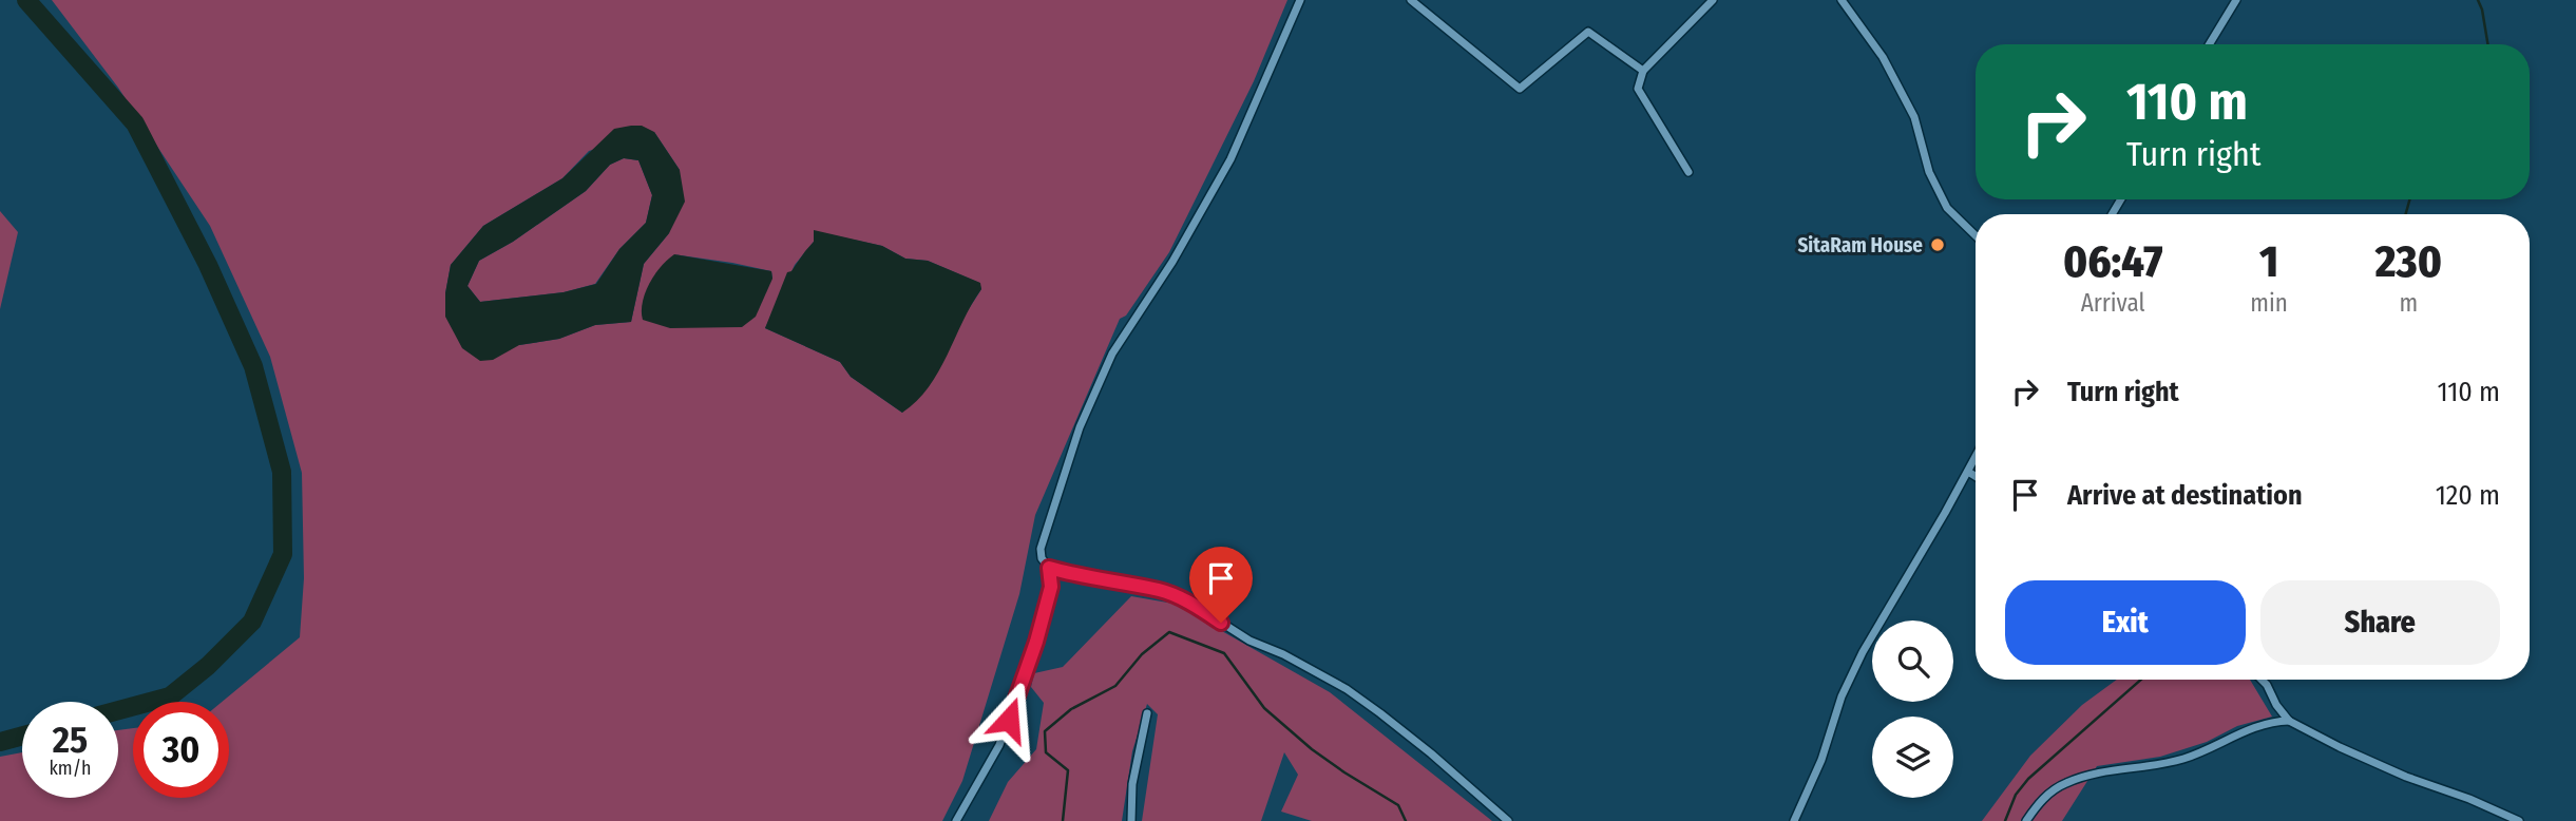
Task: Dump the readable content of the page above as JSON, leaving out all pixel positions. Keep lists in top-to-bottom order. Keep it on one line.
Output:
{"places":["SitaRam House"],"page":{"turn":["110 m","Turn right"],"eta":["06:47","Arrival","1","min","230","m"],"list":[{"name":"Turn right","value":"110 m"},{"name":"Arrive at destination","value":"120 m"}],"buttons":["Exit","Share"],"speed":"25 km/h","limit":"30"}}
